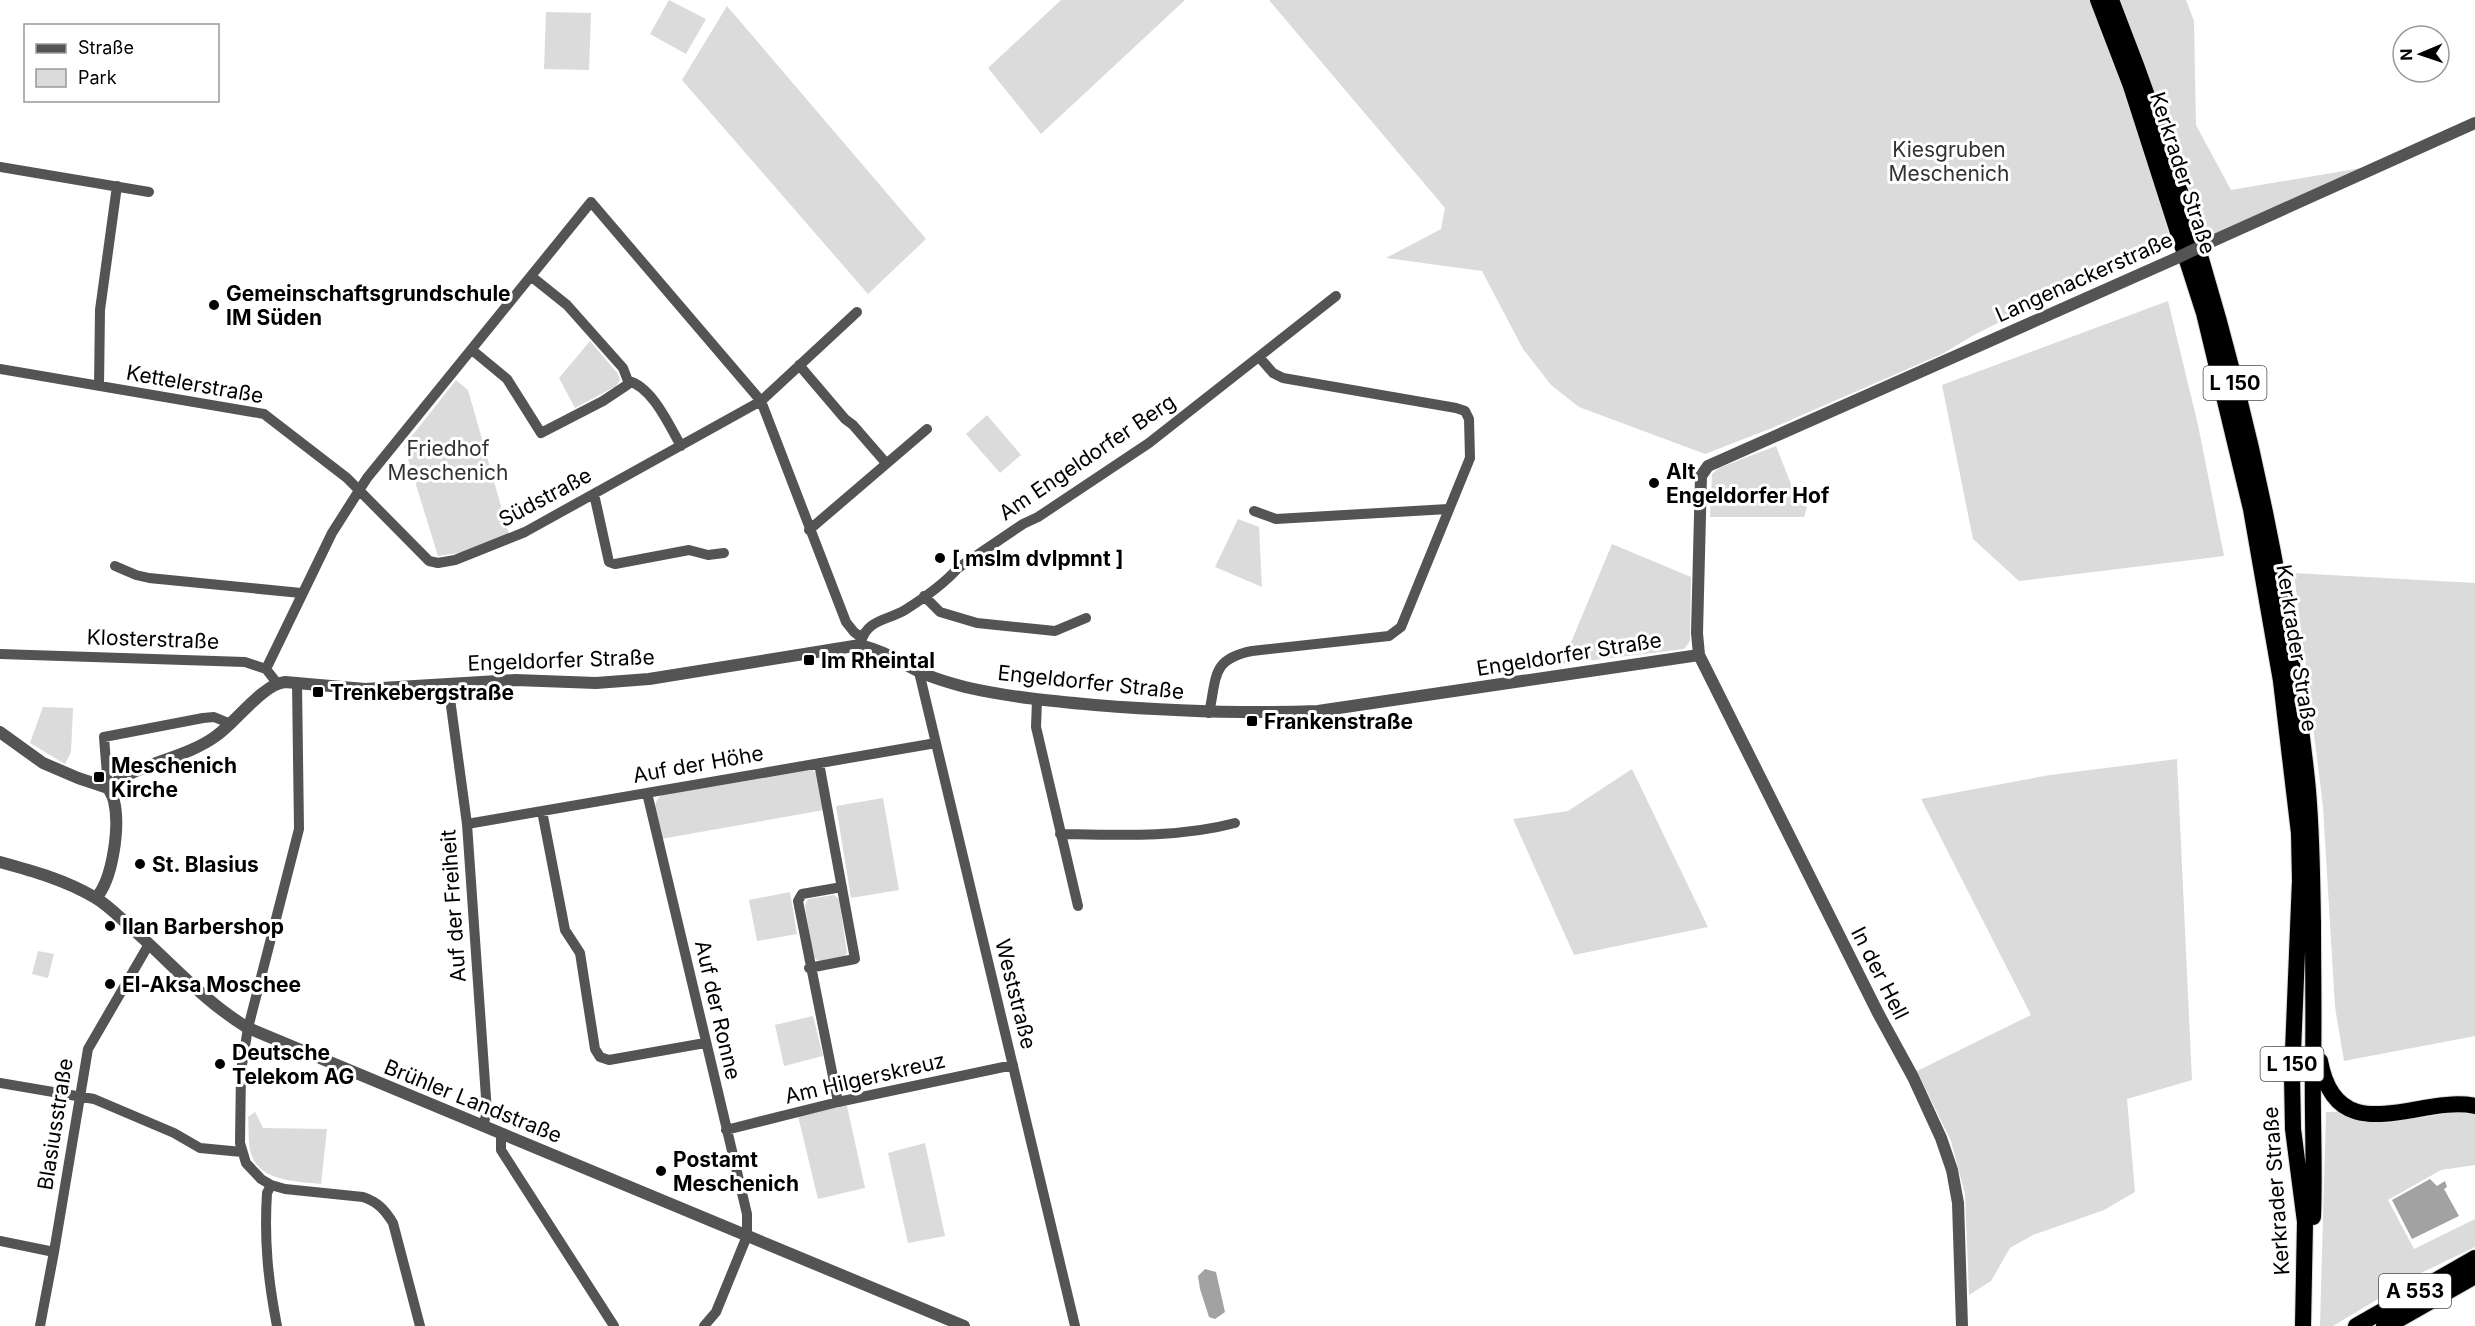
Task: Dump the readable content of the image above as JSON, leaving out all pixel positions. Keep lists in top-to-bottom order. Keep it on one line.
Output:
{"streets":{"highway":["Kerkrader Straße","L 150","A 553"],"street":["Langenackerstraße","Kettelerstraße","Am Engeldorfer Berg","Südstraße","Klosterstraße","Engeldorfer Straße","Auf der Höhe","Auf der Freiheit","In der Hell","Weststraße","Auf der Ronne","Am Hilgerskreuz","Brühler Landstraße","Blasiusstraße"]},"crossings":[["Langenackerstraße","Engeldorfer Straße"],["Langenackerstraße","In der Hell"],["Kettelerstraße","Südstraße"],["Am Engeldorfer Berg","Engeldorfer Straße"],["Engeldorfer Straße","Auf der Freiheit"],["Engeldorfer Straße","In der Hell"],["Engeldorfer Straße","Weststraße"],["Auf der Höhe","Auf der Freiheit"],["Auf der Höhe","Weststraße"],["Auf der Höhe","Auf der Ronne"],["Auf der Freiheit","Brühler Landstraße"],["Weststraße","Am Hilgerskreuz"],["Auf der Ronne","Am Hilgerskreuz"],["Auf der Ronne","Brühler Landstraße"],["Brühler Landstraße","Blasiusstraße"]],"parks":["Kiesgruben Meschenich","Friedhof Meschenich"],"places":{"other":["Gemeinschaftsgrundschule IM Süden","Alt Engeldorfer Hof","[ mslm dvlpmnt ]","St. Blasius","Ilan Barbershop","El-Aksa Moschee","Deutsche Telekom AG","Postamt Meschenich"],"transit":["Im Rheintal","Trenkebergstraße","Frankenstraße","Meschenich Kirche"]},"legend":["Straße","Park"],"north":"left"}
